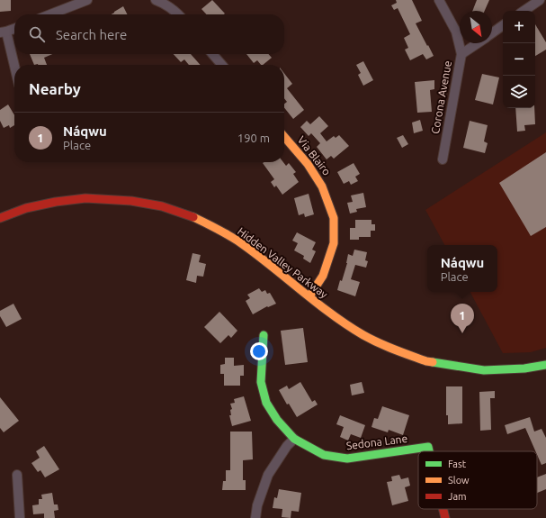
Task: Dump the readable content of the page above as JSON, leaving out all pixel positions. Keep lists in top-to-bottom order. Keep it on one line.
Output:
{"streets":{"main road":["Via Blairo","Hidden Valley Parkway","Sedona Lane"],"street":["Corona Avenue"]},"crossings":[["Via Blairo","Hidden Valley Parkway"]],"legend":["Fast","Slow","Jam"],"north":"bottom right","page":{"map_buttons":["+","−"],"search":"Search here","heading":"Nearby","list":[{"mark":"1","name":"Náqwu","note":"Place","value":"190 m"}],"popup":["Náqwu","Place"],"pins":"1"}}
